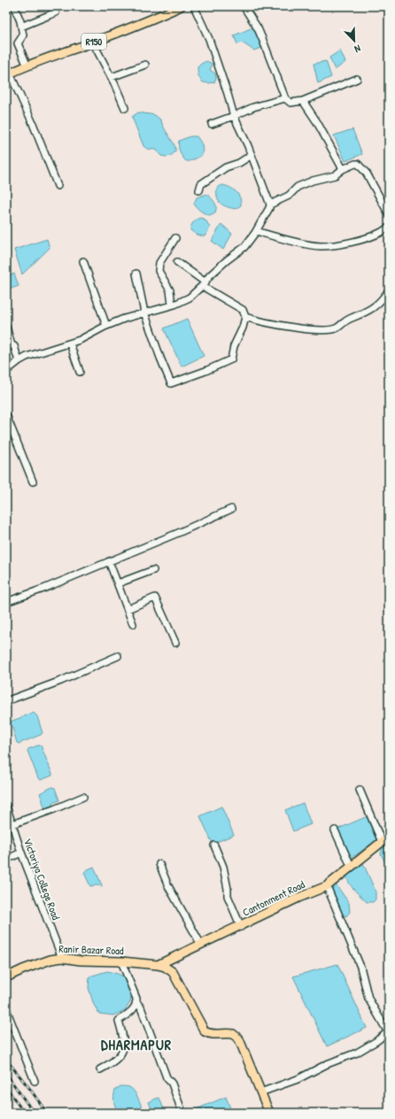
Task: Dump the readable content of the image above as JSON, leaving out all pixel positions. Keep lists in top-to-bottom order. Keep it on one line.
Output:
{"streets":{"main road":["R150","Cantonment Road","Ranir Bazar Road"],"street":["Victoriya College Road"]},"crossings":[["Victoriya College Road","Ranir Bazar Road"],["Cantonment Road","Ranir Bazar Road"]],"districts":["DHARMAPUR"],"north":"bottom right"}
